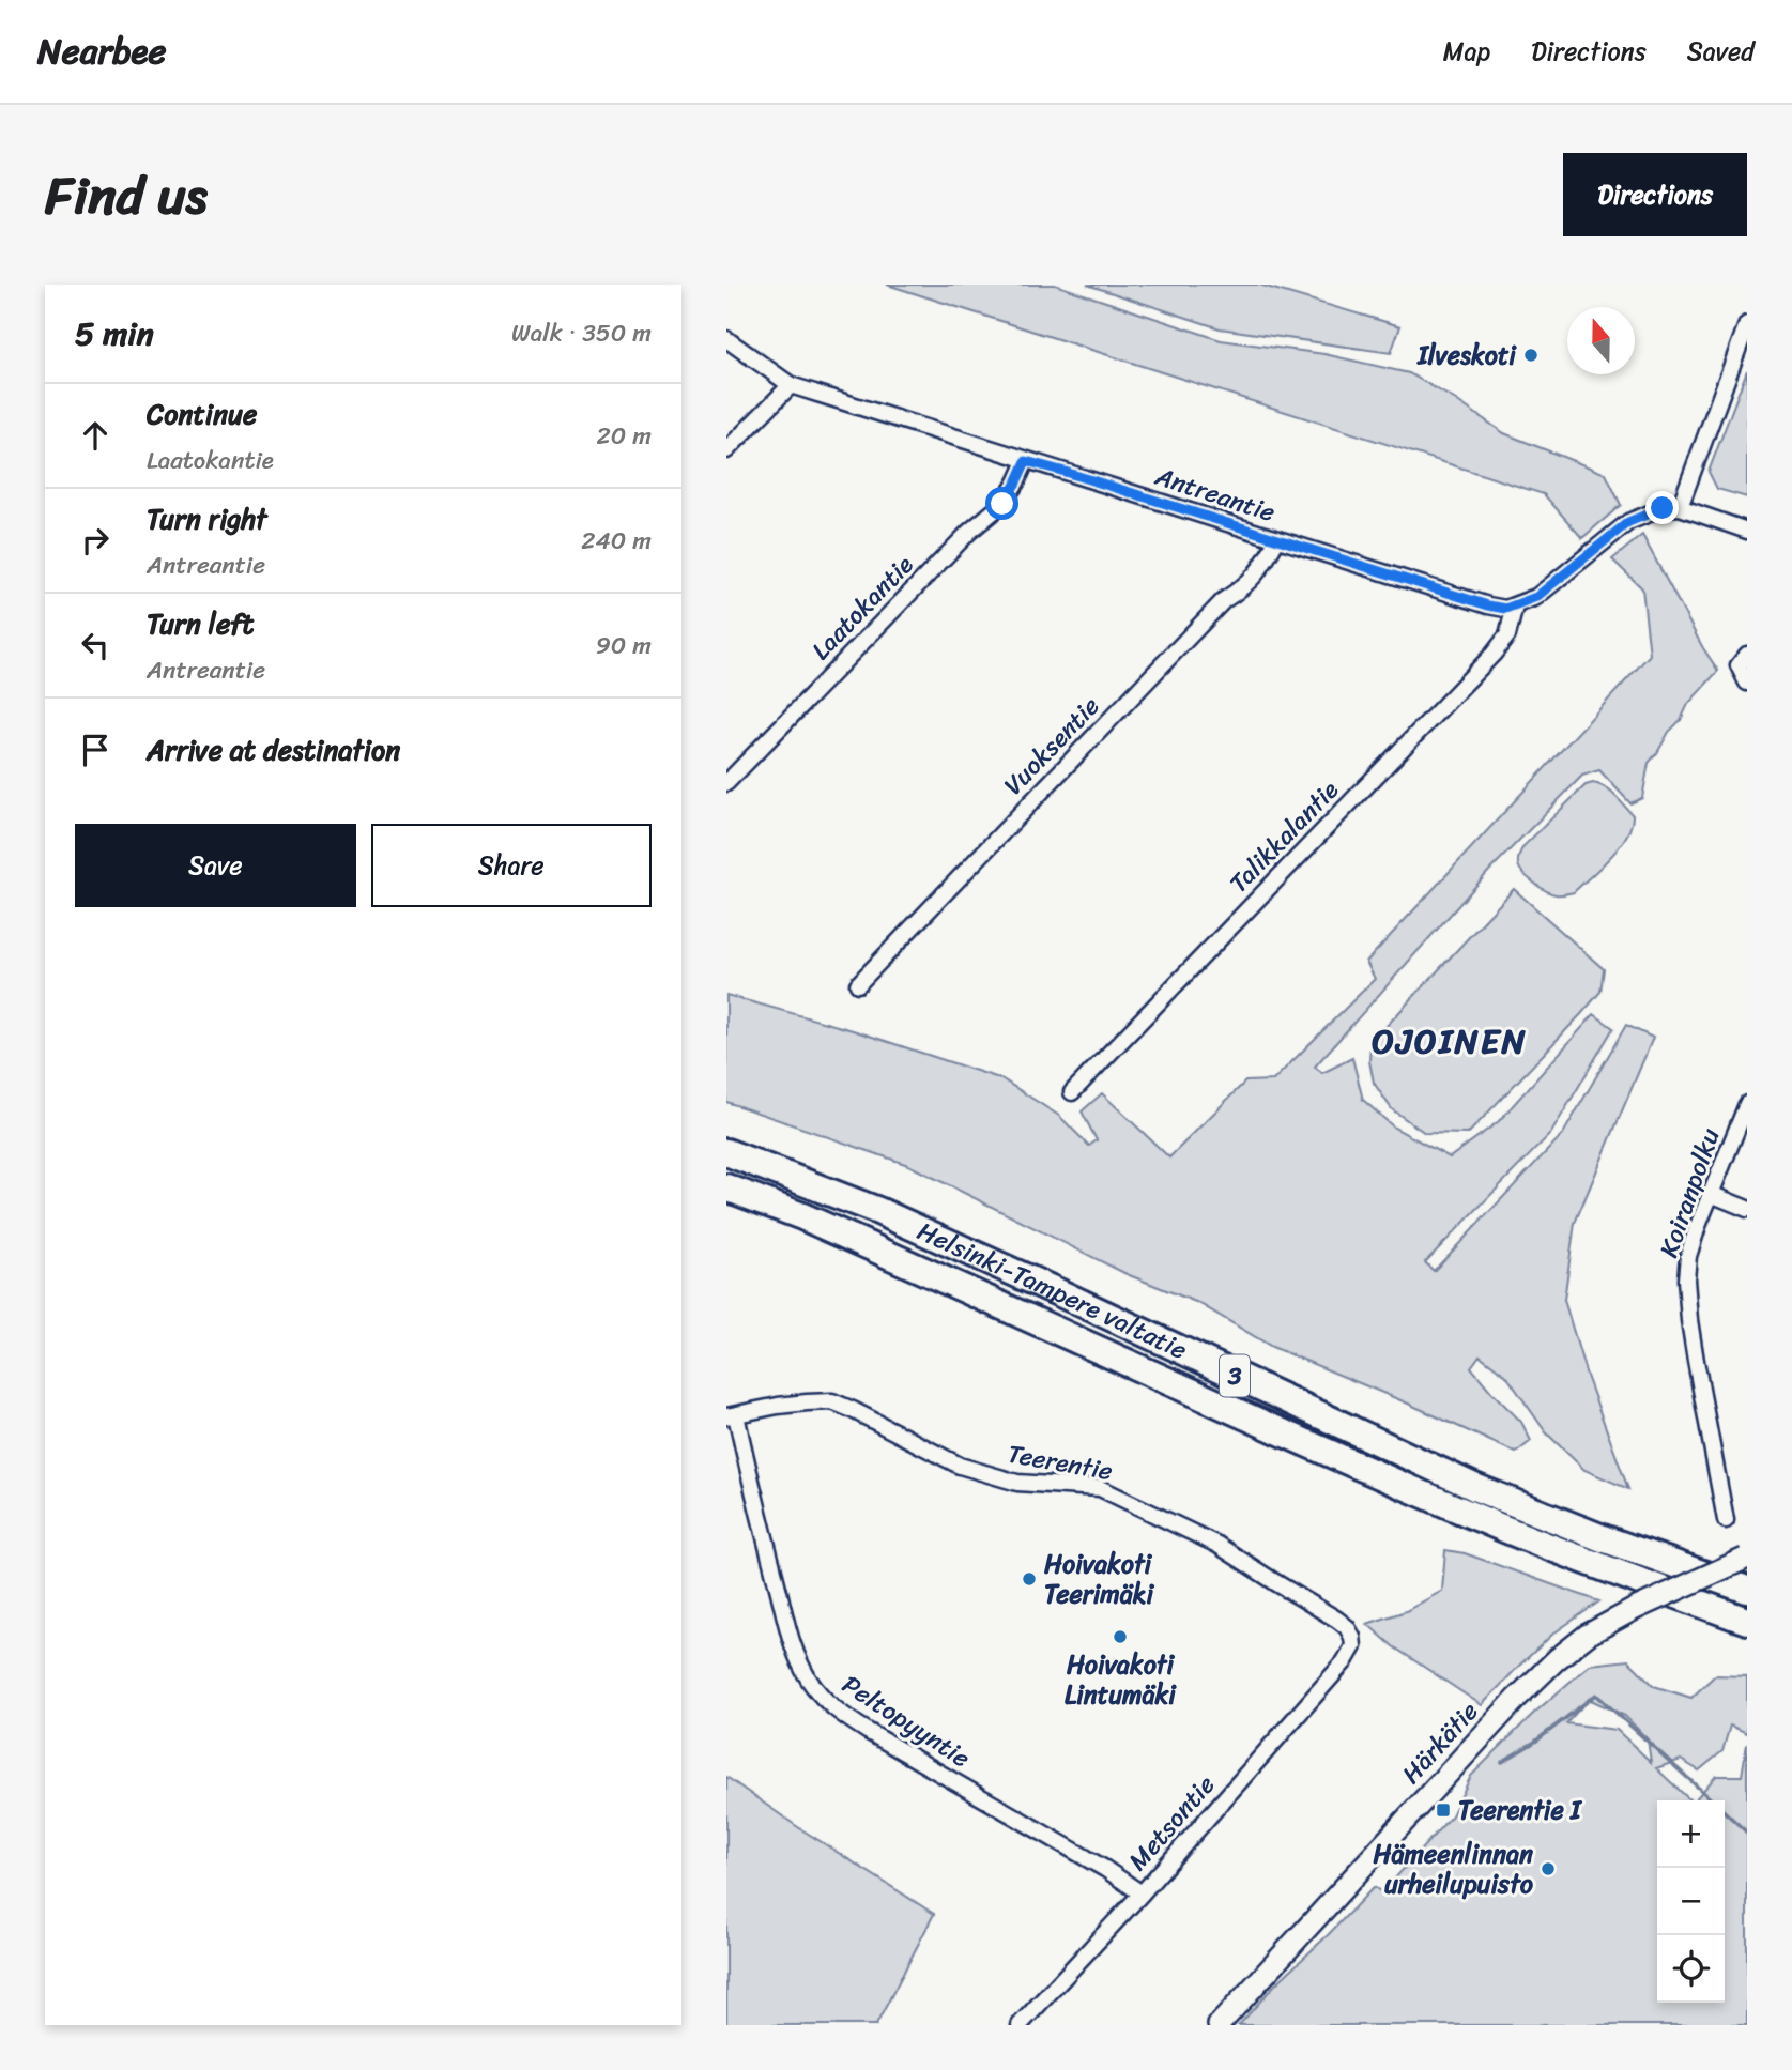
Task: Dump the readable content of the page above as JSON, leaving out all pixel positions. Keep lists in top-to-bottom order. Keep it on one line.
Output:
{"streets":{"highway":["Helsinki-Tampere valtatie","3"],"main road":["Härkätie"],"street":["Antreantie","Laatokantie","Vuoksentie","Talikkalantie","Koiranpolku","Teerentie","Peltopyyntie","Metsontie"]},"crossings":[["Antreantie","Laatokantie"],["Antreantie","Vuoksentie"],["Antreantie","Talikkalantie"],["Teerentie","Peltopyyntie"],["Teerentie","Metsontie"],["Peltopyyntie","Metsontie"]],"districts":["OJOINEN"],"places":{"other":["Ilveskoti","Hoivakoti Teerimäki","Hoivakoti Lintumäki","Hämeenlinnan urheilupuisto"],"transit":["Teerentie I"]},"north":"top","page":{"header":"Nearbee","nav":["Map","Directions","Saved"],"title":"Find us","buttons":["Directions",["Save","Share"]],"heading":["5 min","Walk · 350 m"],"list":[["Continue","Laatokantie","20 m"],["Turn right","Antreantie","240 m"],["Turn left","Antreantie","90 m"],"Arrive at destination"],"map_buttons":["+","−"]}}
